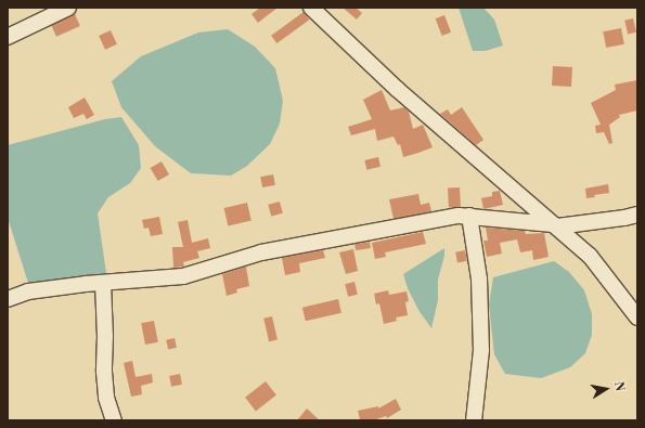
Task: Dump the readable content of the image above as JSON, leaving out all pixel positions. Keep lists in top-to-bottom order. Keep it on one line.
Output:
{"north":"right"}
